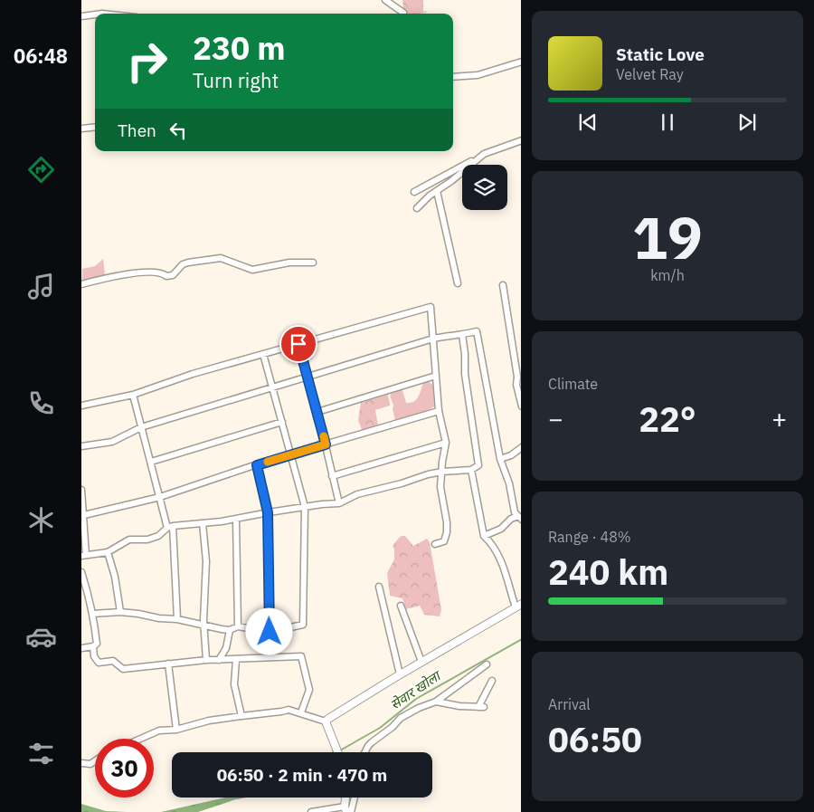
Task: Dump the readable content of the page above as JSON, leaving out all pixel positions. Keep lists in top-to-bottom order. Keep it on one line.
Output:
{"water":["सेवार खोला"],"page":{"tabs":"06:48","turn":["230 m","Turn right"],"song":["Static Love","Velvet Ray"],"then":"Then","tile":[["19","km/h"],"Climate",["Range · 48%","240 km"],["Arrival","06:50"]],"heat":["−","22°","+"],"limit":"30","trip":"06:50 · 2 min · 470 m"}}
